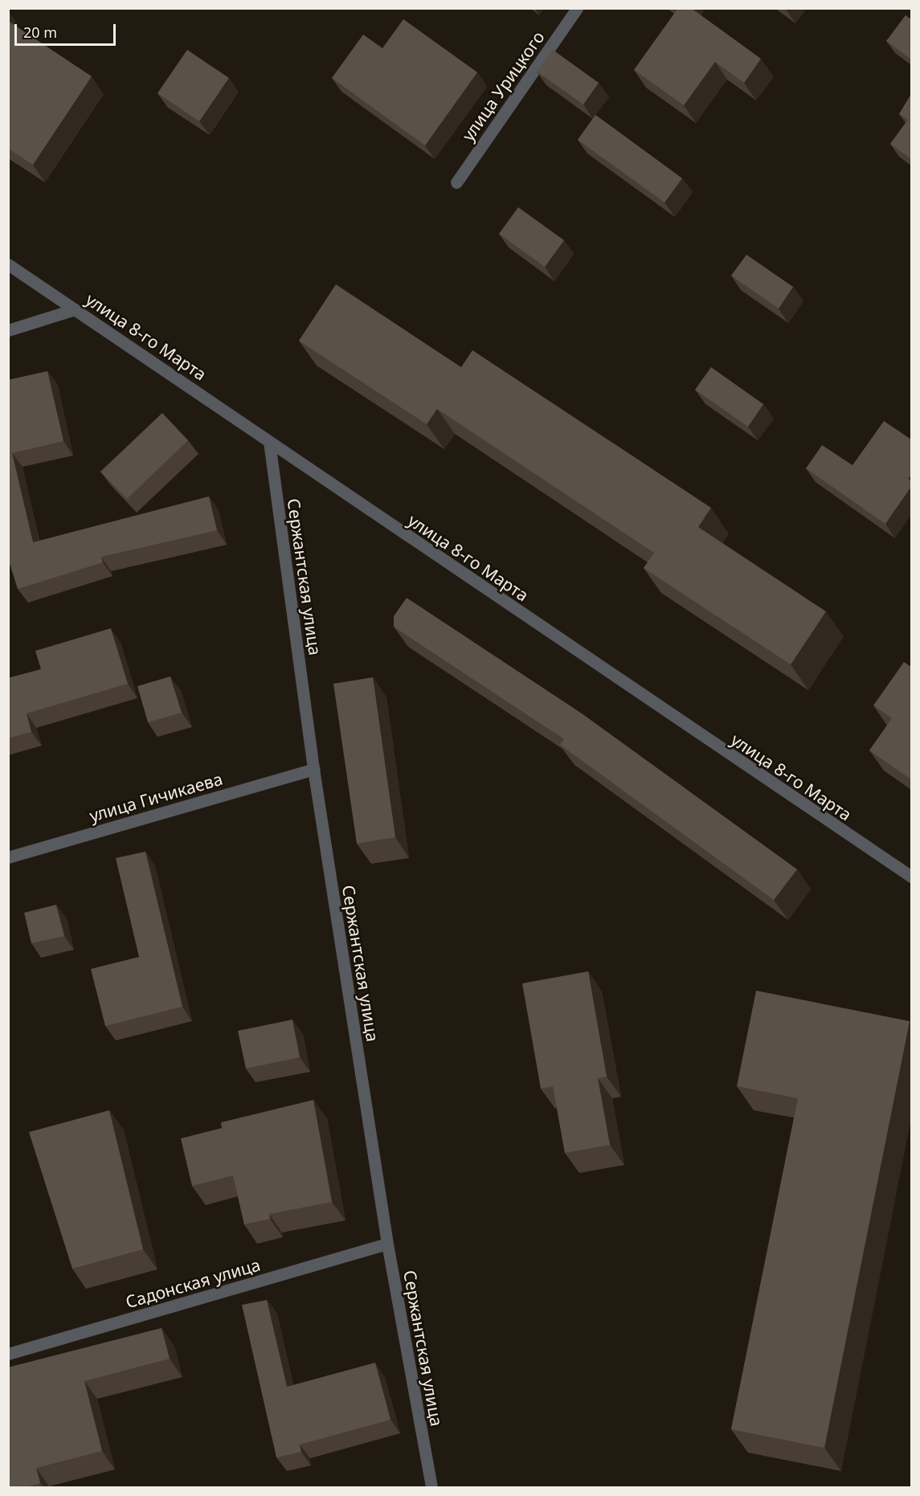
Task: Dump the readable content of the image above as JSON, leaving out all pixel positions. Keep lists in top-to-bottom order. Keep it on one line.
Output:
{"streets":{"street":["улица Урицкого","улица 8-го Марта","Сержантская улица","улица Гичикаева","Садонская улица"]},"crossings":[["улица 8-го Марта","Сержантская улица"],["Сержантская улица","улица Гичикаева"],["Сержантская улица","Садонская улица"]],"scale_bar":"20 m"}
